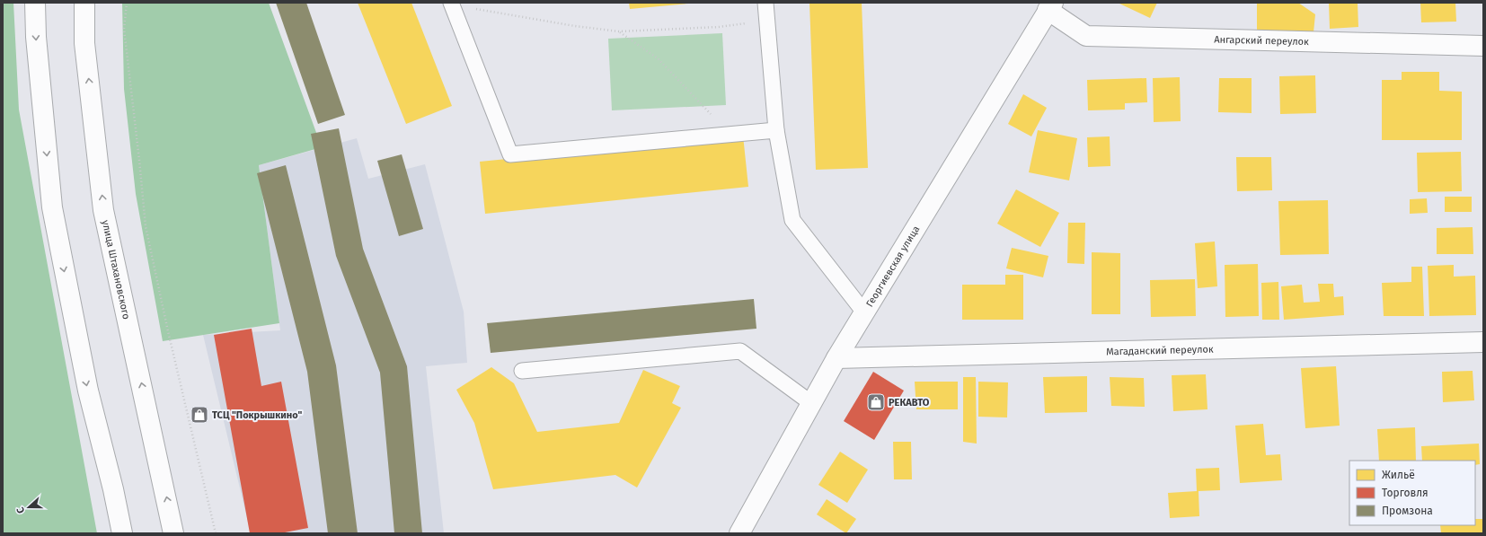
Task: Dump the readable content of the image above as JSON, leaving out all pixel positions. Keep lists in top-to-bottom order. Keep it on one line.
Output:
{"streets":{"street":["Ангарский переулок","Георгиевская улица","улица Штахановского","Магаданский переулок"]},"crossings":[["Ангарский переулок","Георгиевская улица"],["Георгиевская улица","Магаданский переулок"]],"places":{"shop":["РЕКАВТО","ТСЦ \"Покрышкино\""]},"legend":["Жильё","Торговля","Промзона"],"north":"left"}
